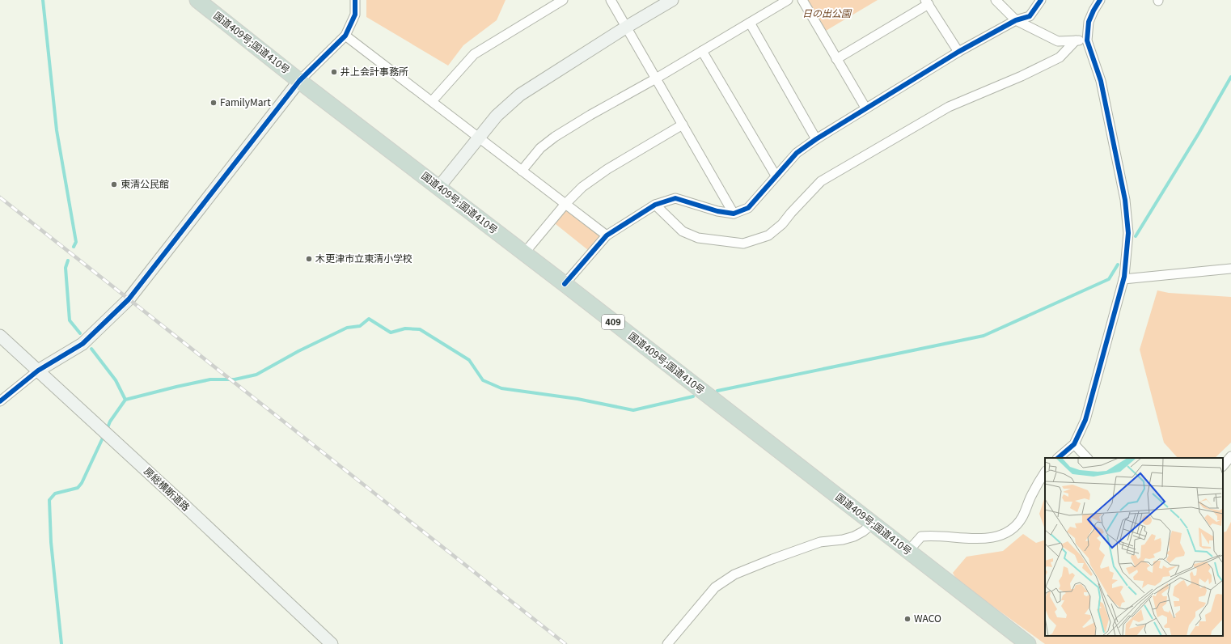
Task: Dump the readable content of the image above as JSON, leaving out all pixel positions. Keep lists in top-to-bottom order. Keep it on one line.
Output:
{"streets":{"highway":["国道409号;国道410号","409"],"street":["房総横断道路"]},"parks":["日の出公園"],"places":["井上会計事務所","FamilyMart","東清公民館","木更津市立東清小学校","WACO"]}
